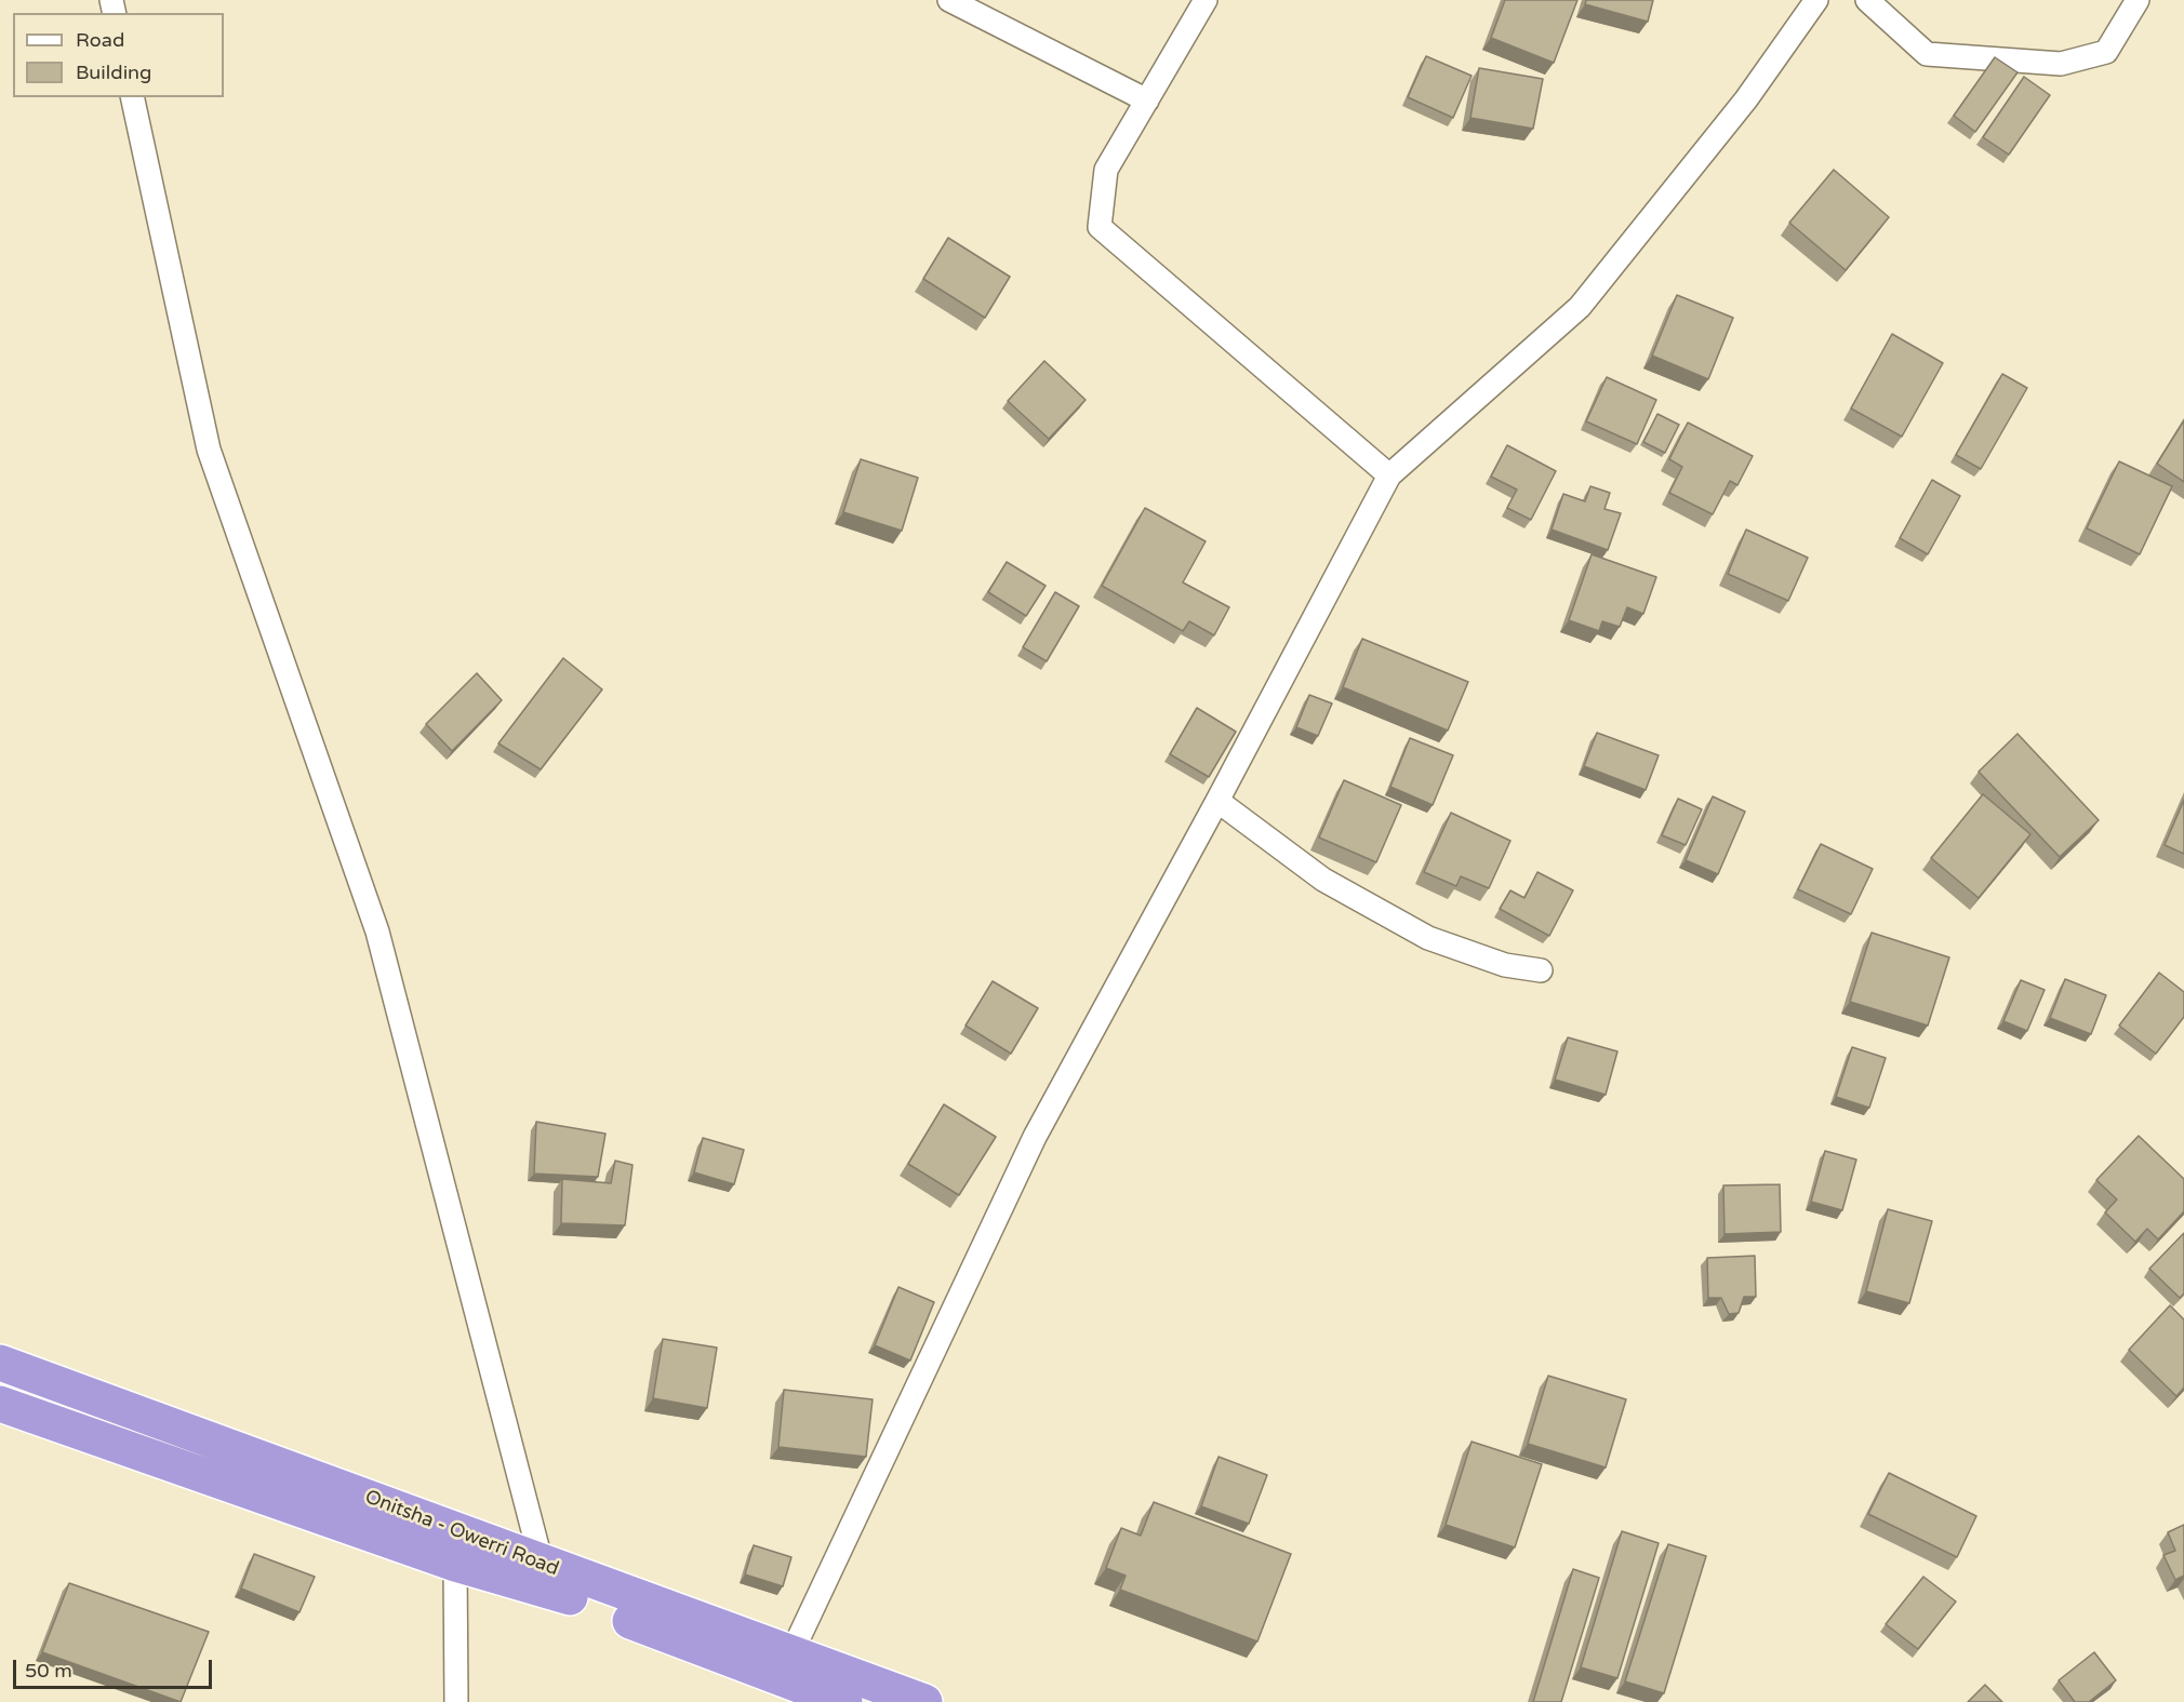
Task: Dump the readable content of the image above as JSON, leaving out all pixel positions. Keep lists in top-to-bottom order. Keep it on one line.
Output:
{"streets":{"highway":["Onitsha - Owerri Road"]},"legend":["Road","Building"],"scale_bar":"50 m"}
